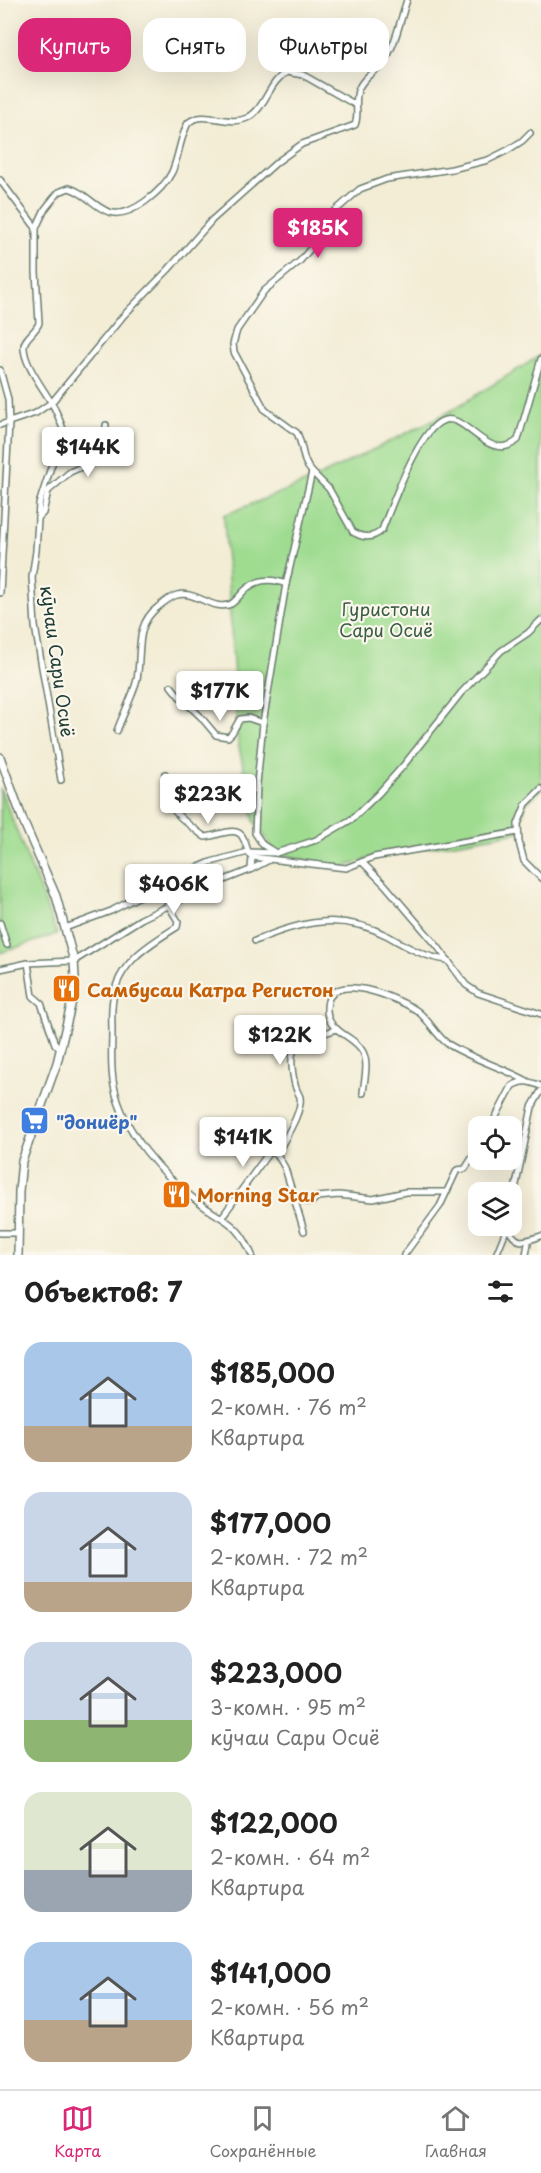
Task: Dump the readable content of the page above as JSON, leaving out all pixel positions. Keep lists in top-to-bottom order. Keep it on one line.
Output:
{"streets":{"street":["кӯчаи Сари Осиё"]},"parks":["Гуристони Сари Осиё"],"places":{"restaurant":["Самбусаи Катра Регистон","Morning Star"],"supermarket":["\"дониёр\""]},"page":{"chip":["Купить","Снять","Фильтры"],"price":["$185K","$144K","$177K","$223K","$406K","$122K","$141K"],"heading":"Объектов: 7","list":[{"name":"$185,000","note":"2-комн. · 76 m² · Квартира"},{"name":"$177,000","note":"2-комн. · 72 m² · Квартира"},{"name":"$223,000","note":"3-комн. · 95 m² · кӯчаи Сари Осиё"},{"name":"$122,000","note":"2-комн. · 64 m² · Квартира"},{"name":"$141,000","note":"2-комн. · 56 m² · Квартира"}],"tabs":["Карта","Сохранённые","Главная"]}}
